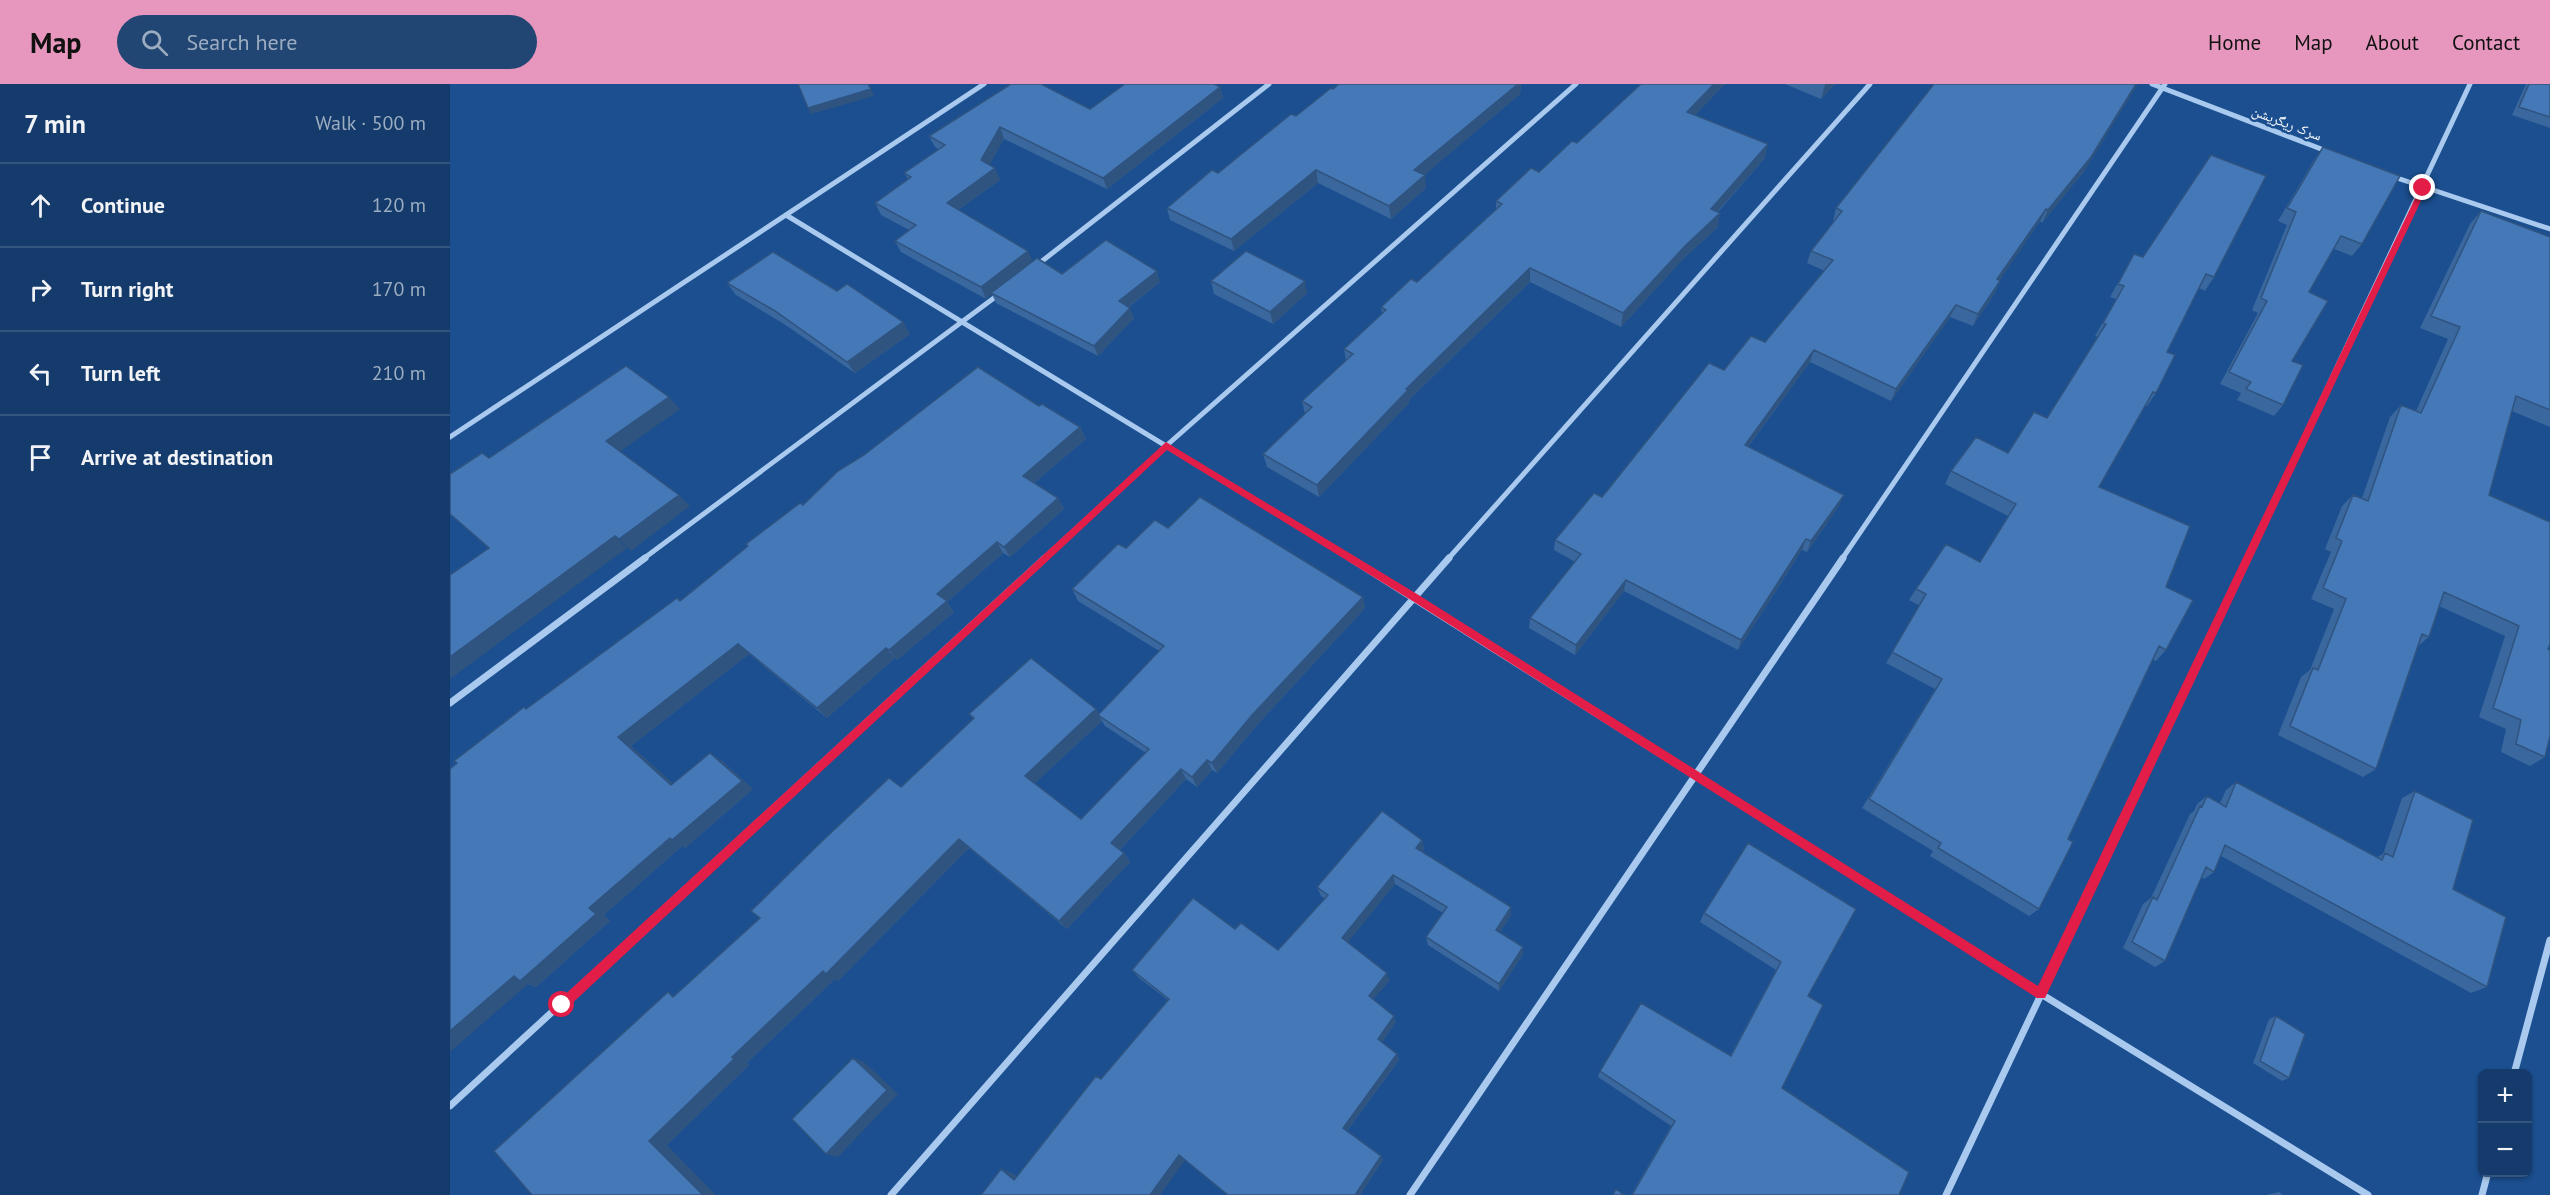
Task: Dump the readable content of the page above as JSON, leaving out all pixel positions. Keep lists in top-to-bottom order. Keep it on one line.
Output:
{"streets":{"street":["سرک ریگریشن"]},"page":{"header":"Map","search":"Search here","nav":["Home","Map","About","Contact"],"heading":["7 min","Walk · 500 m"],"list":[["Continue","120 m"],["Turn right","170 m"],["Turn left","210 m"],"Arrive at destination"],"map_buttons":["+","−"]}}
